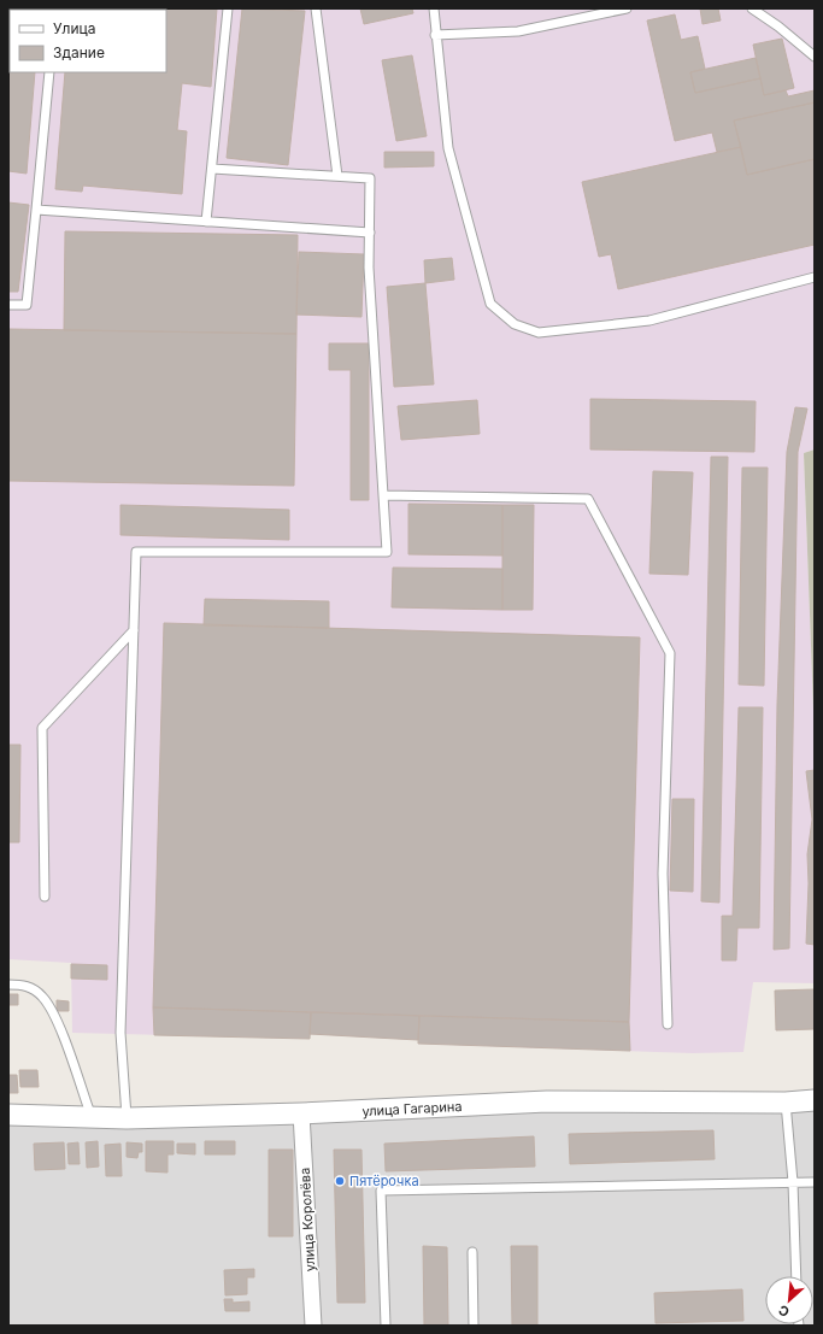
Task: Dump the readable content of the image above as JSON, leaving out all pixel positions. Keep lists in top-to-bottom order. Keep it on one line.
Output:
{"streets":{"street":["улица Гагарина","улица Королёва"]},"crossings":[["улица Гагарина","улица Королёва"]],"places":["Пятёрочка"],"legend":["Улица","Здание"],"north":"bottom left"}
